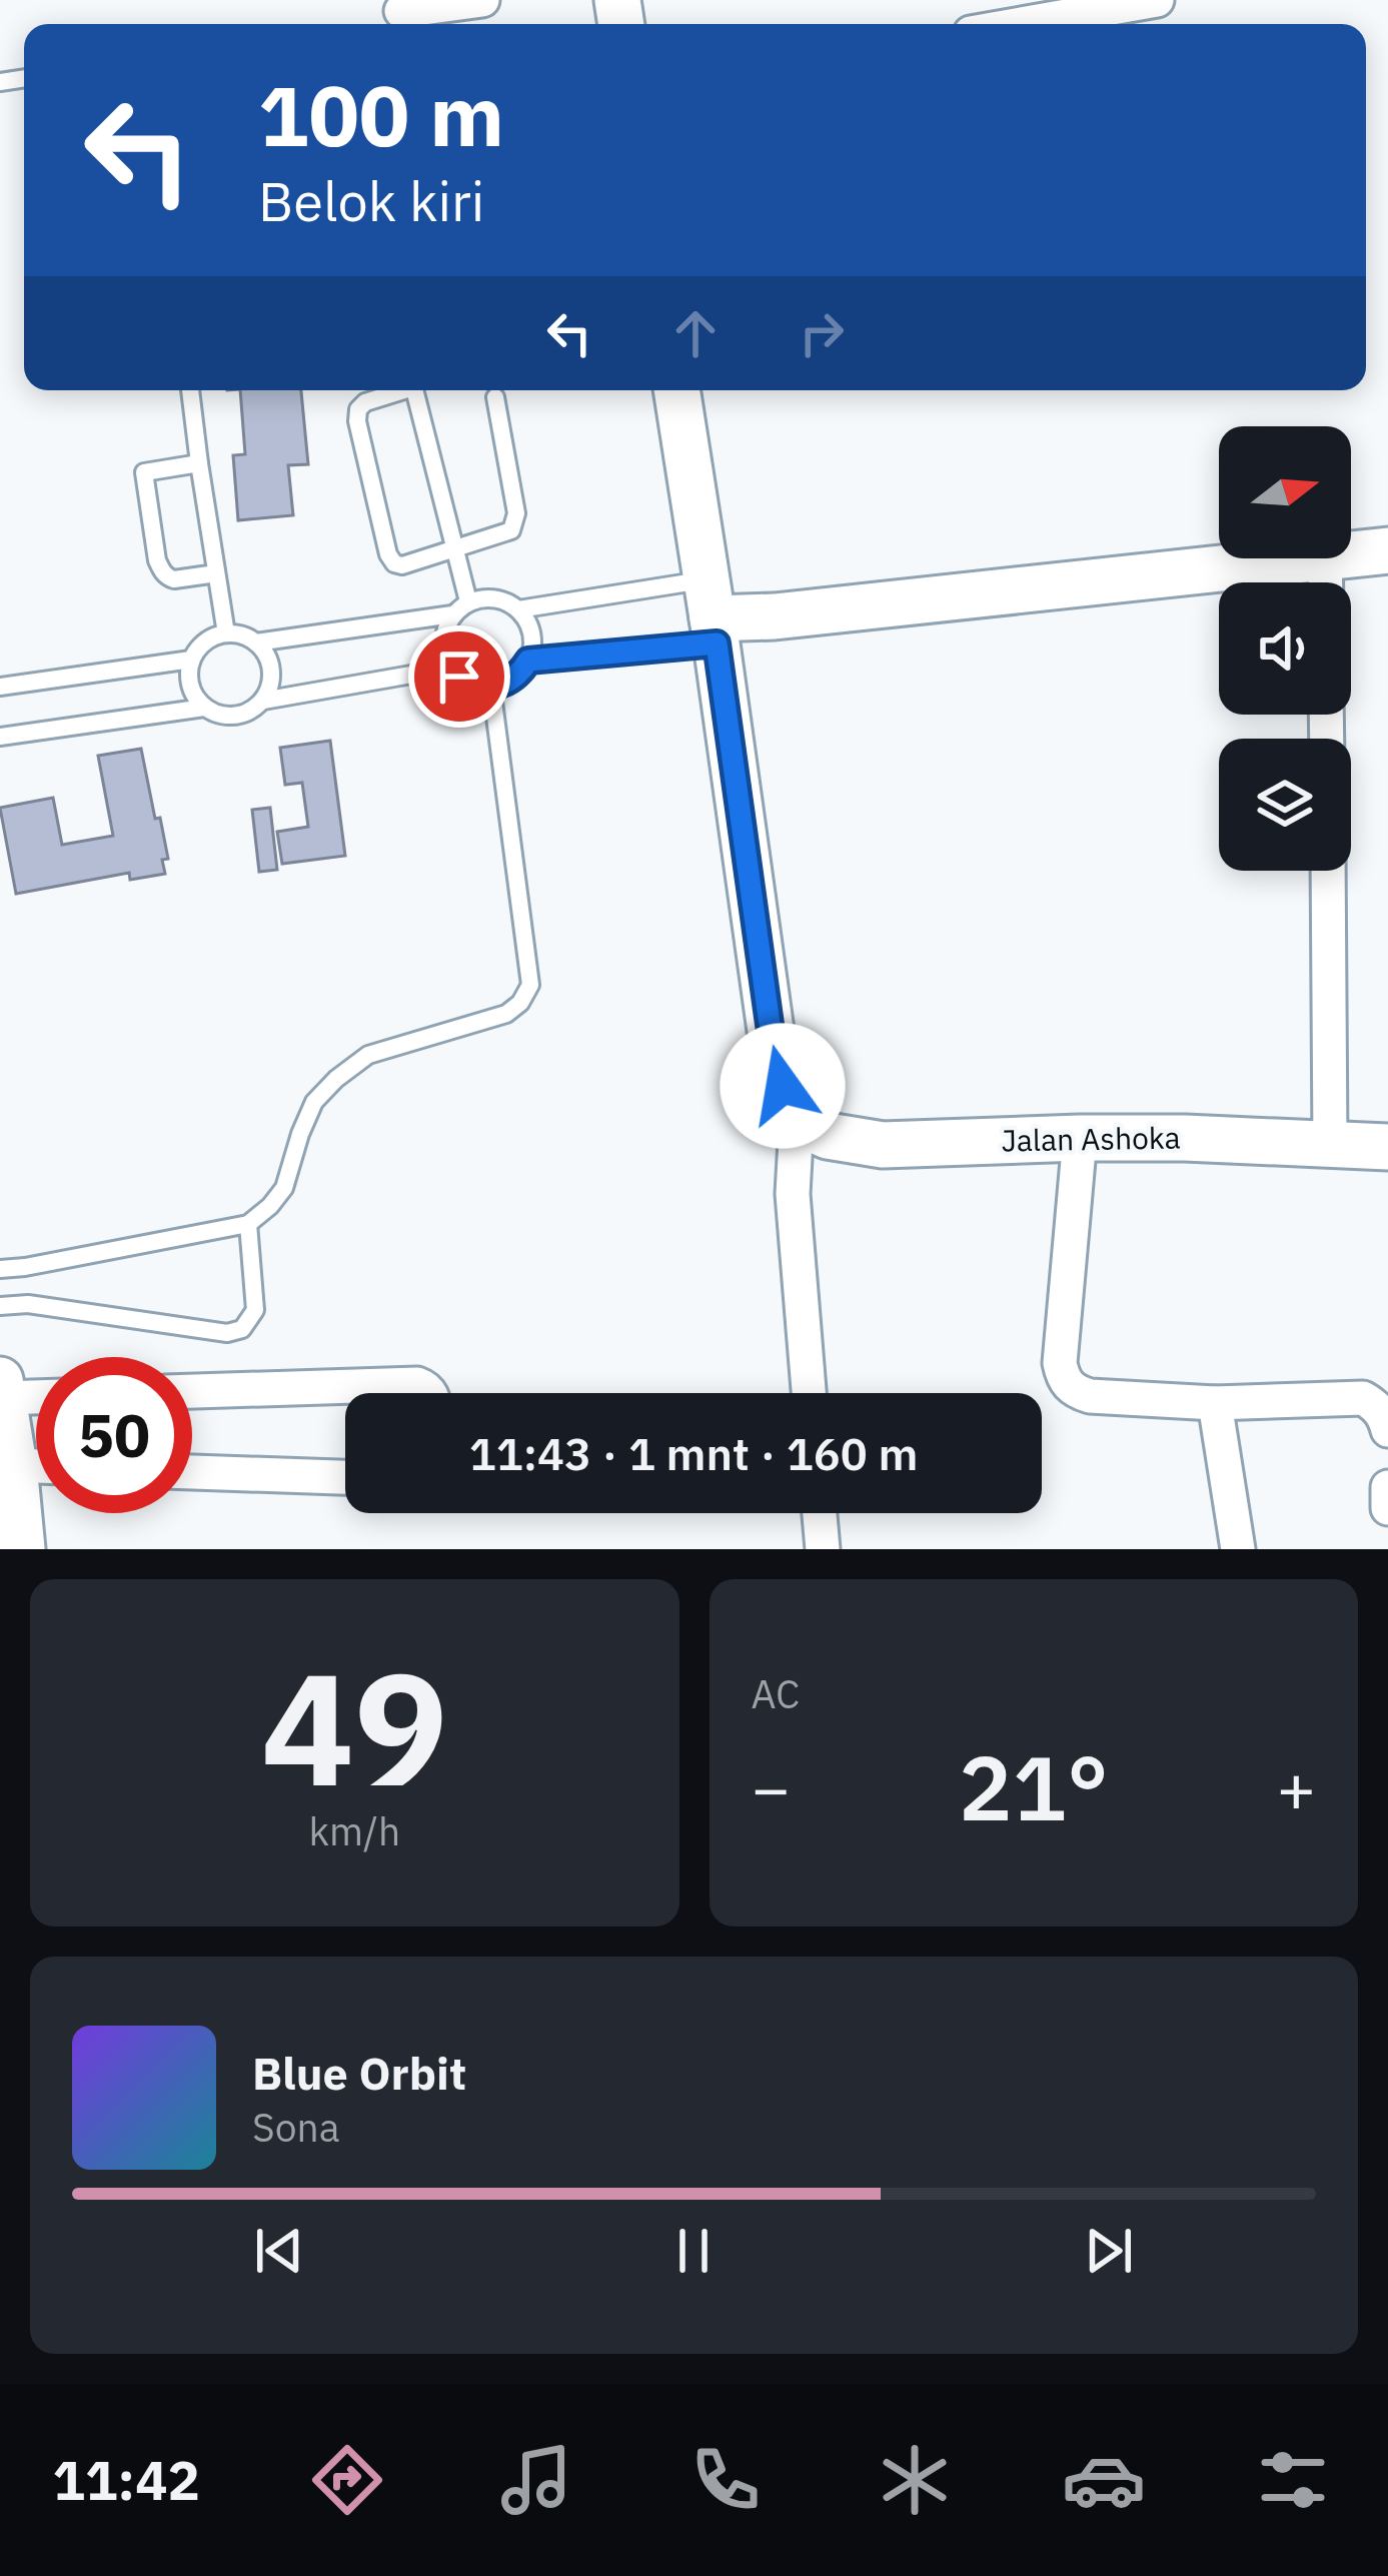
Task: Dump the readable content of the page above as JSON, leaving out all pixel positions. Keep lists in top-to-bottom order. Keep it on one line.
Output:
{"streets":{"main road":["Jalan Ashoka"]},"north":"right","page":{"turn":["100 m","Belok kiri"],"limit":"50","trip":"11:43 · 1 mnt · 160 m","tile":[["49","km/h"],"AC"],"heat":["−","21°","+"],"song":["Blue Orbit","Sona"],"tabs":"11:42"}}
